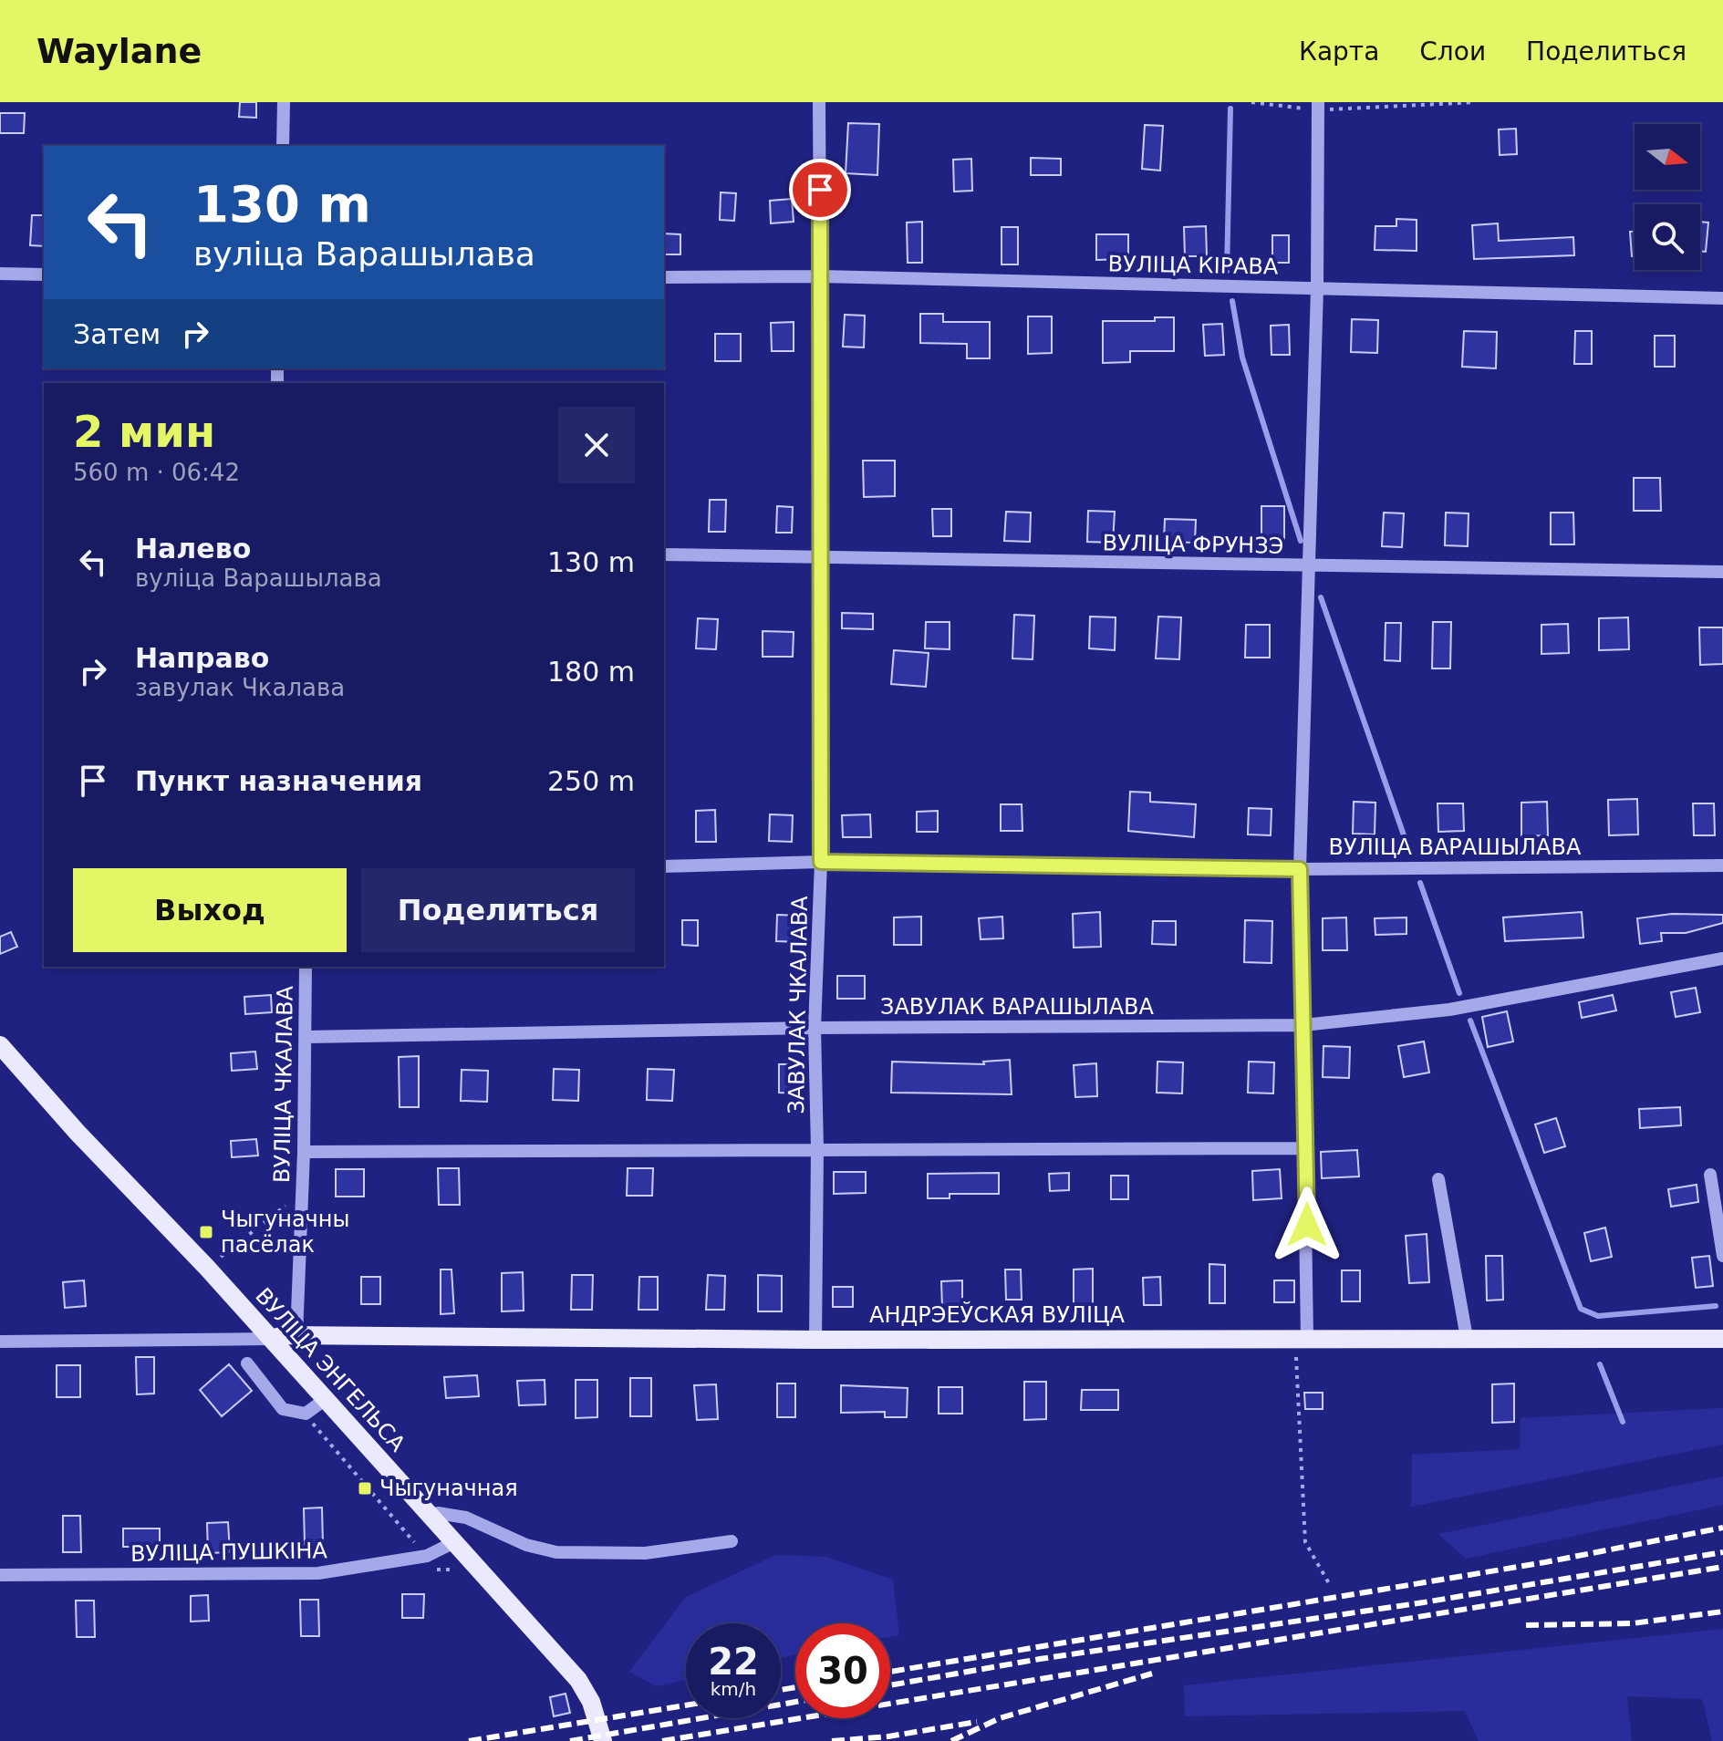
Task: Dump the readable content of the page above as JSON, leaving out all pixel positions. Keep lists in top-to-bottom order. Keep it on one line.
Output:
{"streets":{"main road":["АНДРЭЕЎСКАЯ ВУЛІЦА","ВУЛІЦА ЭНГЕЛЬСА"],"street":["ВУЛІЦА КІРАВА","ВУЛІЦА ФРУНЗЭ","ВУЛІЦА ВАРАШЫЛАВА","ЗАВУЛАК ЧКАЛАВА","ЗАВУЛАК ВАРАШЫЛАВА","ВУЛІЦА ЧКАЛАВА","ВУЛІЦА ПУШКІНА"]},"crossings":[["ВУЛІЦА КІРАВА","ЗАВУЛАК ЧКАЛАВА"],["ВУЛІЦА ФРУНЗЭ","ЗАВУЛАК ЧКАЛАВА"],["ВУЛІЦА ВАРАШЫЛАВА","ЗАВУЛАК ЧКАЛАВА"],["ЗАВУЛАК ЧКАЛАВА","ЗАВУЛАК ВАРАШЫЛАВА"],["ЗАВУЛАК ЧКАЛАВА","АНДРЭЕЎСКАЯ ВУЛІЦА"],["ЗАВУЛАК ВАРАШЫЛАВА","ВУЛІЦА ЧКАЛАВА"],["ВУЛІЦА ЧКАЛАВА","АНДРЭЕЎСКАЯ ВУЛІЦА"],["АНДРЭЕЎСКАЯ ВУЛІЦА","ВУЛІЦА ЭНГЕЛЬСА"],["ВУЛІЦА ЭНГЕЛЬСА","ВУЛІЦА ПУШКІНА"]],"places":{"transit":["Чыгуначны пасёлак","Чыгуначная"]},"north":"right","page":{"header":"Waylane","nav":["Карта","Слои","Поделиться"],"turn":["130 m","вуліца Варашылава"],"then":"Затем","heading":["2 мин","560 m · 06:42"],"list":[{"name":"Налево","note":"вуліца Варашылава","value":"130 m"},{"name":"Направо","note":"завулак Чкалава","value":"180 m"},{"name":"Пункт назначения","value":"250 m"}],"buttons":["Выход","Поделиться"],"speed":"22 km/h","limit":"30"}}
